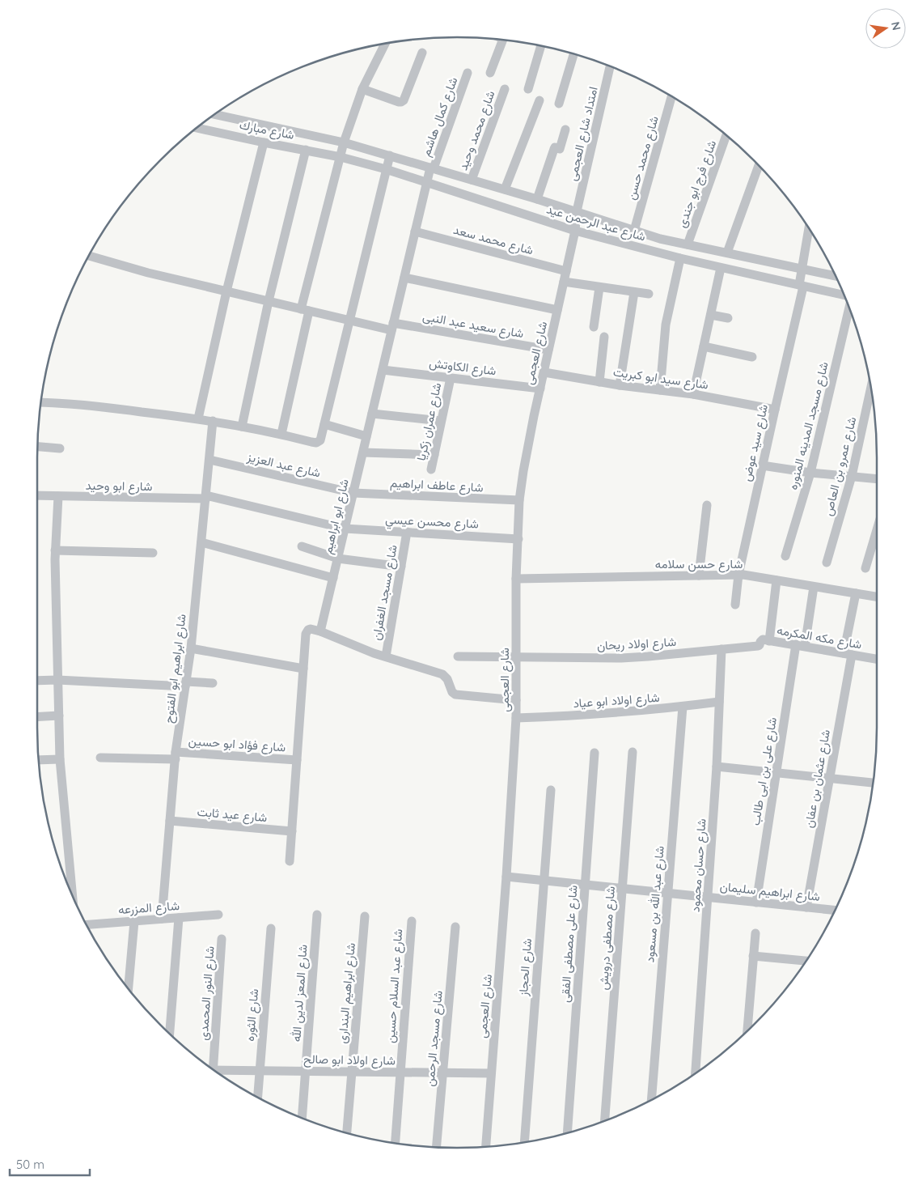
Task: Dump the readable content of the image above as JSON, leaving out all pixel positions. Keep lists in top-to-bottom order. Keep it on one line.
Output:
{"streets":{"street":["شارع كمال هاشم","شارع مبارك","شارع محمد وحيد","امتداد شارع العجمى","شارع محمد حسن","شارع فرج ابو جندى","شارع عبد الرحمن عيد","شارع محمد سعد","شارع سعيد عبد النبى","شارع العجمى","شارع الكاوتش","شارع سيد ابو كبريت","شارع عمران زكريا","شارع مسجد المدينه المنوره","شارع سيد عوض","شارع عبد العزيز","شارع عمرو بن العاص","شارع عاطف ابراهيم","شارع ابو وحيد","شارع ابو ابراهيم","شارع محسن عيسي","شارع حسن سلامه","شارع مسجد الغفران","شارع مكه المكرمه","شارع اولاد ريحان","شارع ابراهيم ابو الفتوح","شارع اولاد ابو عياد","شارع فؤاد ابو حسين","شارع على بن ابى طالب","شارع عثمان بن عفان","شارع عيد ثابت","شارع حسان محمود","شارع ابراهيم سليمان","شارع عبد الله بن مسعود","شارع المزرعه","شارع مصطفى درويش","شارع على مصطفى الفقى","شارع الحجاز","شارع عبد السلام حسين","شارع النور المحمدى","شارع المعز لدين الله","شارع ابراهيم البندارى","شارع الثوره","شارع مسجد الرحمن","شارع اولاد ابو صالح"]},"crossings":[["شارع كمال هاشم","شارع عبد الرحمن عيد"],["شارع كمال هاشم","شارع ابو ابراهيم"],["شارع مبارك","شارع عبد الرحمن عيد"],["شارع محمد وحيد","شارع عبد الرحمن عيد"],["امتداد شارع العجمى","شارع عبد الرحمن عيد"],["امتداد شارع العجمى","شارع العجمى"],["شارع محمد حسن","شارع عبد الرحمن عيد"],["شارع فرج ابو جندى","شارع عبد الرحمن عيد"],["شارع عبد الرحمن عيد","شارع العجمى"],["شارع عبد الرحمن عيد","شارع سيد عوض"],["شارع عبد الرحمن عيد","شارع ابو ابراهيم"],["شارع محمد سعد","شارع العجمى"],["شارع محمد سعد","شارع ابو ابراهيم"],["شارع سعيد عبد النبى","شارع العجمى"],["شارع سعيد عبد النبى","شارع ابو ابراهيم"],["شارع العجمى","شارع الكاوتش"],["شارع العجمى","شارع سيد ابو كبريت"],["شارع العجمى","شارع عاطف ابراهيم"],["شارع العجمى","شارع محسن عيسي"],["شارع العجمى","شارع حسن سلامه"],["شارع العجمى","شارع اولاد ريحان"],["شارع العجمى","شارع اولاد ابو عياد"],["شارع العجمى","شارع ابراهيم سليمان"],["شارع العجمى","شارع اولاد ابو صالح"],["شارع الكاوتش","شارع عمران زكريا"],["شارع الكاوتش","شارع ابو ابراهيم"],["شارع سيد ابو كبريت","شارع سيد عوض"],["شارع سيد عوض","شارع حسن سلامه"],["شارع عبد العزيز","شارع عاطف ابراهيم"],["شارع عبد العزيز","شارع ابو ابراهيم"],["شارع عبد العزيز","شارع ابراهيم ابو الفتوح"],["شارع عاطف ابراهيم","شارع ابو ابراهيم"],["شارع ابو وحيد","شارع ابو ابراهيم"],["شارع ابو وحيد","شارع محسن عيسي"],["شارع ابو وحيد","شارع ابراهيم ابو الفتوح"],["شارع ابو ابراهيم","شارع محسن عيسي"],["شارع محسن عيسي","شارع مسجد الغفران"],["شارع حسن سلامه","شارع على بن ابى طالب"],["شارع مكه المكرمه","شارع اولاد ريحان"],["شارع مكه المكرمه","شارع على بن ابى طالب"],["شارع مكه المكرمه","شارع عثمان بن عفان"],["شارع اولاد ريحان","شارع حسان محمود"],["شارع ابراهيم ابو الفتوح","شارع فؤاد ابو حسين"],["شارع ابراهيم ابو الفتوح","شارع عيد ثابت"],["شارع ابراهيم ابو الفتوح","شارع المزرعه"],["شارع اولاد ابو عياد","شارع حسان محمود"],["شارع اولاد ابو عياد","شارع عبد الله بن مسعود"],["شارع على بن ابى طالب","شارع ابراهيم سليمان"],["شارع عثمان بن عفان","شارع ابراهيم سليمان"],["شارع حسان محمود","شارع ابراهيم سليمان"],["شارع ابراهيم سليمان","شارع عبد الله بن مسعود"],["شارع ابراهيم سليمان","شارع مصطفى درويش"],["شارع ابراهيم سليمان","شارع على مصطفى الفقى"],["شارع ابراهيم سليمان","شارع الحجاز"],["شارع عبد السلام حسين","شارع اولاد ابو صالح"],["شارع المعز لدين الله","شارع اولاد ابو صالح"],["شارع ابراهيم البندارى","شارع اولاد ابو صالح"],["شارع الثوره","شارع اولاد ابو صالح"],["شارع مسجد الرحمن","شارع اولاد ابو صالح"]],"scale_bar":"50 m","north":"right"}
